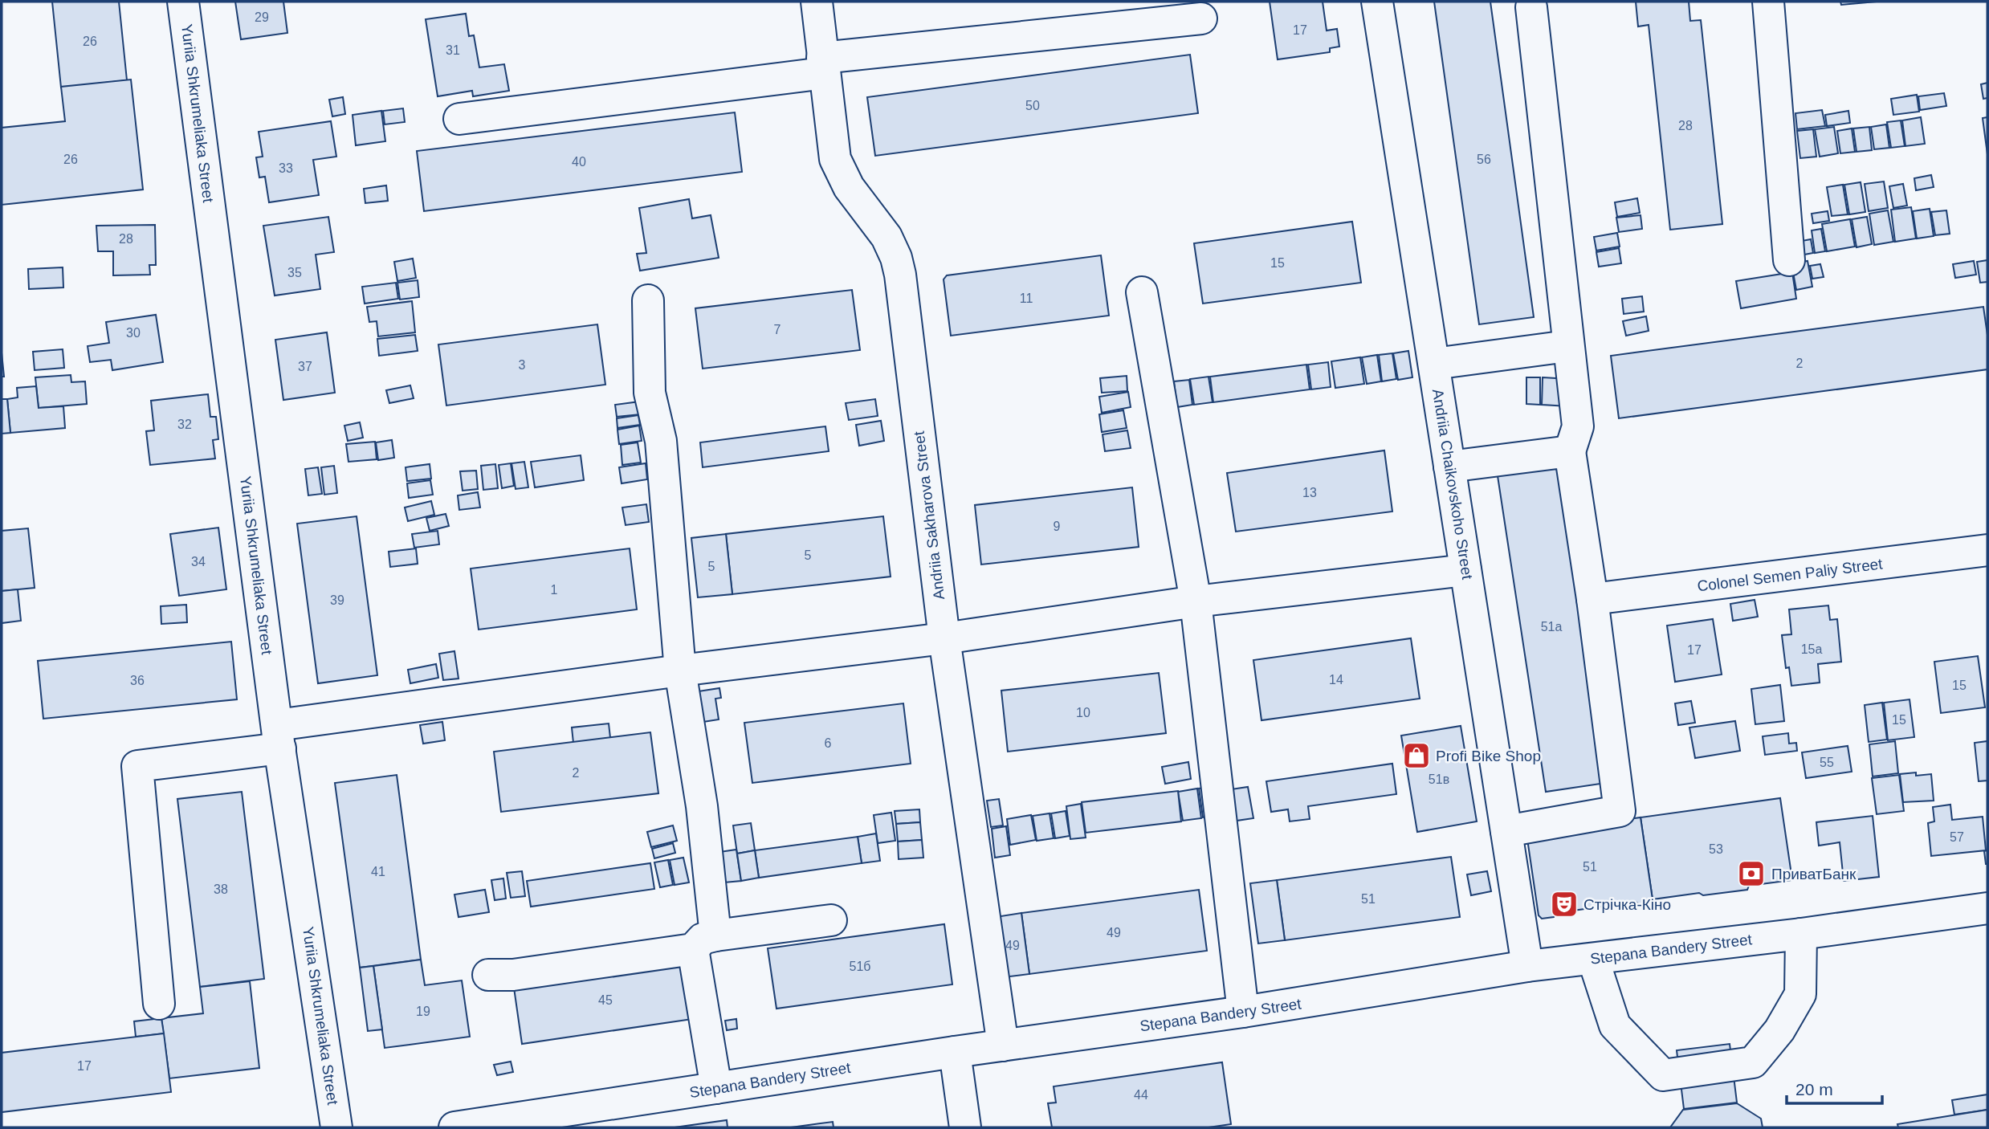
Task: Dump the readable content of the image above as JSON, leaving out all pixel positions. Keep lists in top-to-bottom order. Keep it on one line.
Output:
{"streets":{"street":["Yuriia Shkrumeliaka Street","Andriia Chaikovskoho Street","Andriia Sakharova Street","Colonel Semen Paliy Street","Stepana Bandery Street"]},"crossings":[["Andriia Chaikovskoho Street","Stepana Bandery Street"],["Andriia Sakharova Street","Stepana Bandery Street"]],"places":{"shop":["Profi Bike Shop"],"bank":["ПриватБанк"],"theatre":["Стрічка-Кіно"]},"house_numbers":["29","17","26","31","50","28","26","56","40","33","28","15","35","11","7","30","2","3","37","32","13","9","5","34","5","1","39","51а","15а","17","14","36","15","10","15","6","55","2","51в","57","53","51","41","38","51","49","49","51б","45","19","17","44"],"scale_bar":"20 m"}
